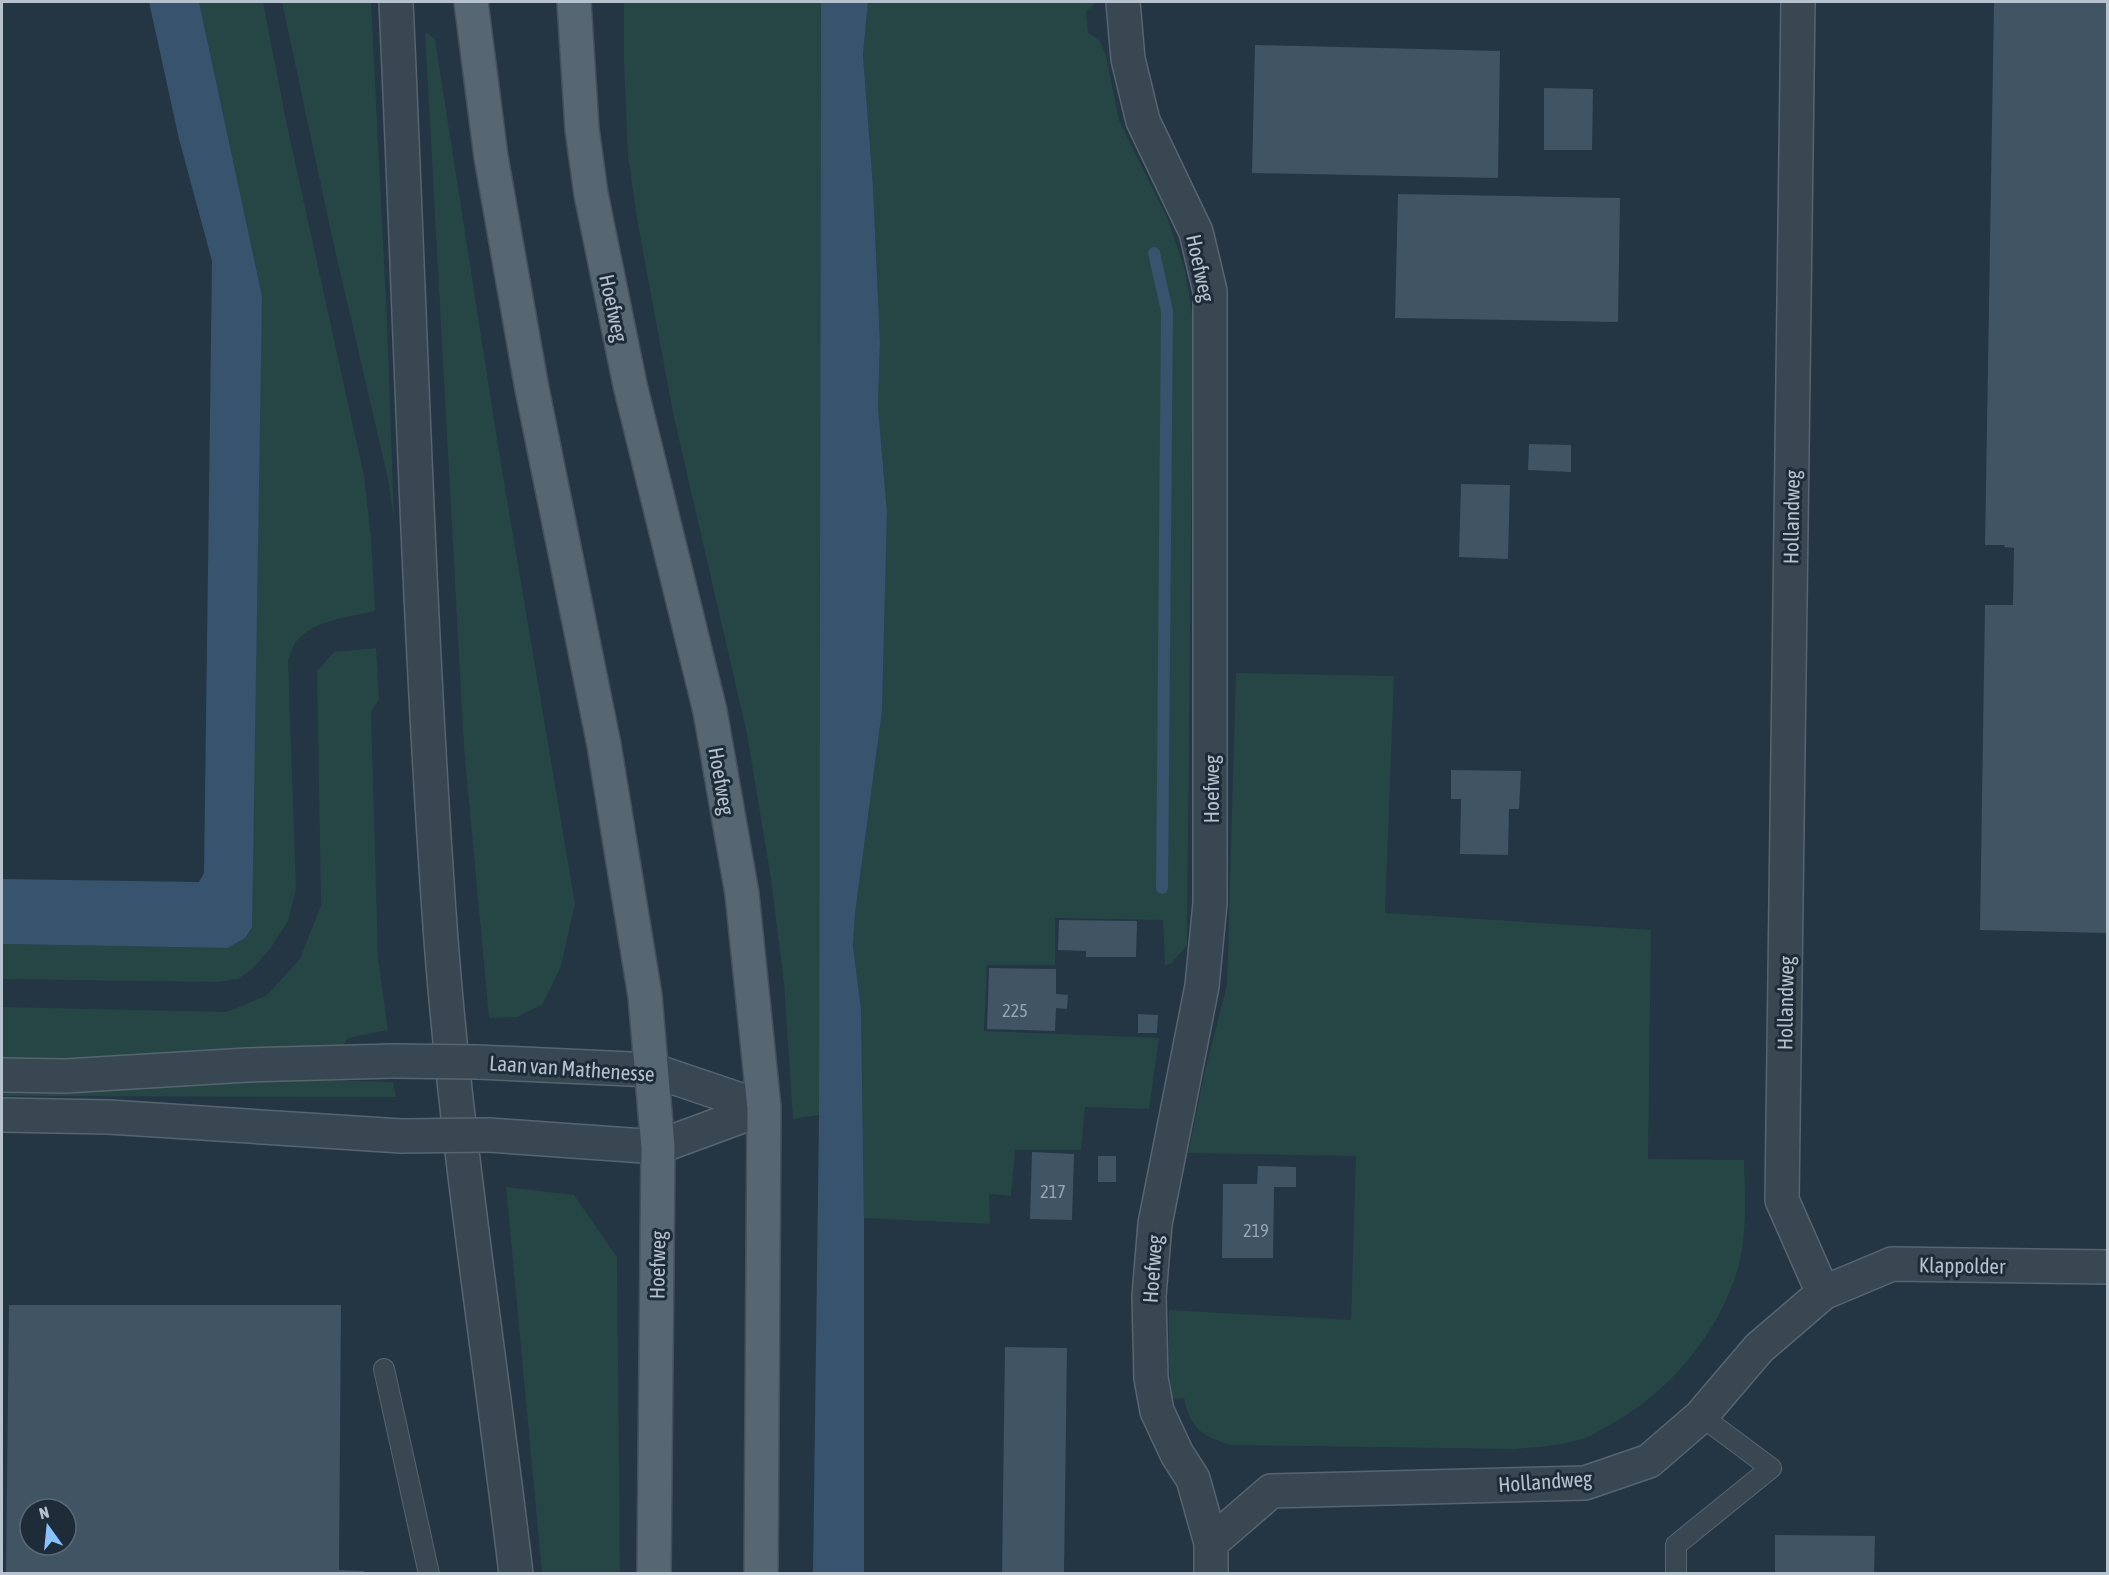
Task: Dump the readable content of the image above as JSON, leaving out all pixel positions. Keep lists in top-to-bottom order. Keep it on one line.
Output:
{"streets":{"main road":["Hoefweg"],"street":["Hollandweg","Laan van Mathenesse","Klappolder"]},"crossings":[["Hoefweg","Hollandweg"],["Hoefweg","Laan van Mathenesse"],["Hollandweg","Klappolder"]],"house_numbers":["225","217","219"],"north":"top"}
